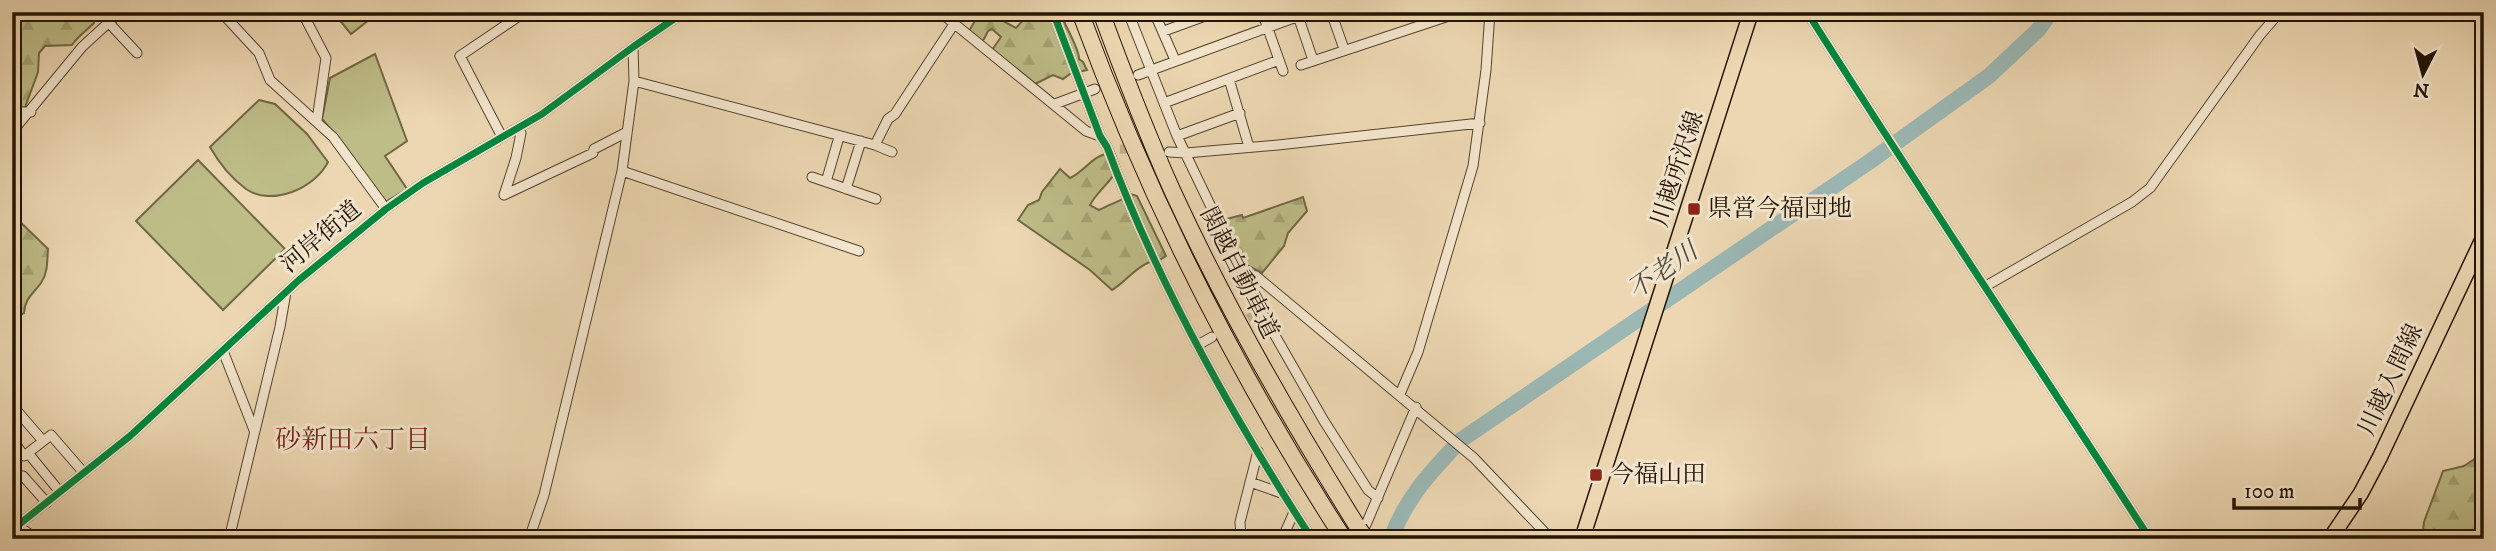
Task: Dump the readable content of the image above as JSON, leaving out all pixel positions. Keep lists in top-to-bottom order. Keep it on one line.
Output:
{"streets":{"highway":["関越自動車道"],"main road":["川越所沢線","川越入間線"],"street":["河岸街道"]},"districts":["砂新田六丁目"],"water":["不老川"],"places":{"transit":["県営今福団地","今福山田"]},"scale_bar":"100 m","north":"bottom"}
